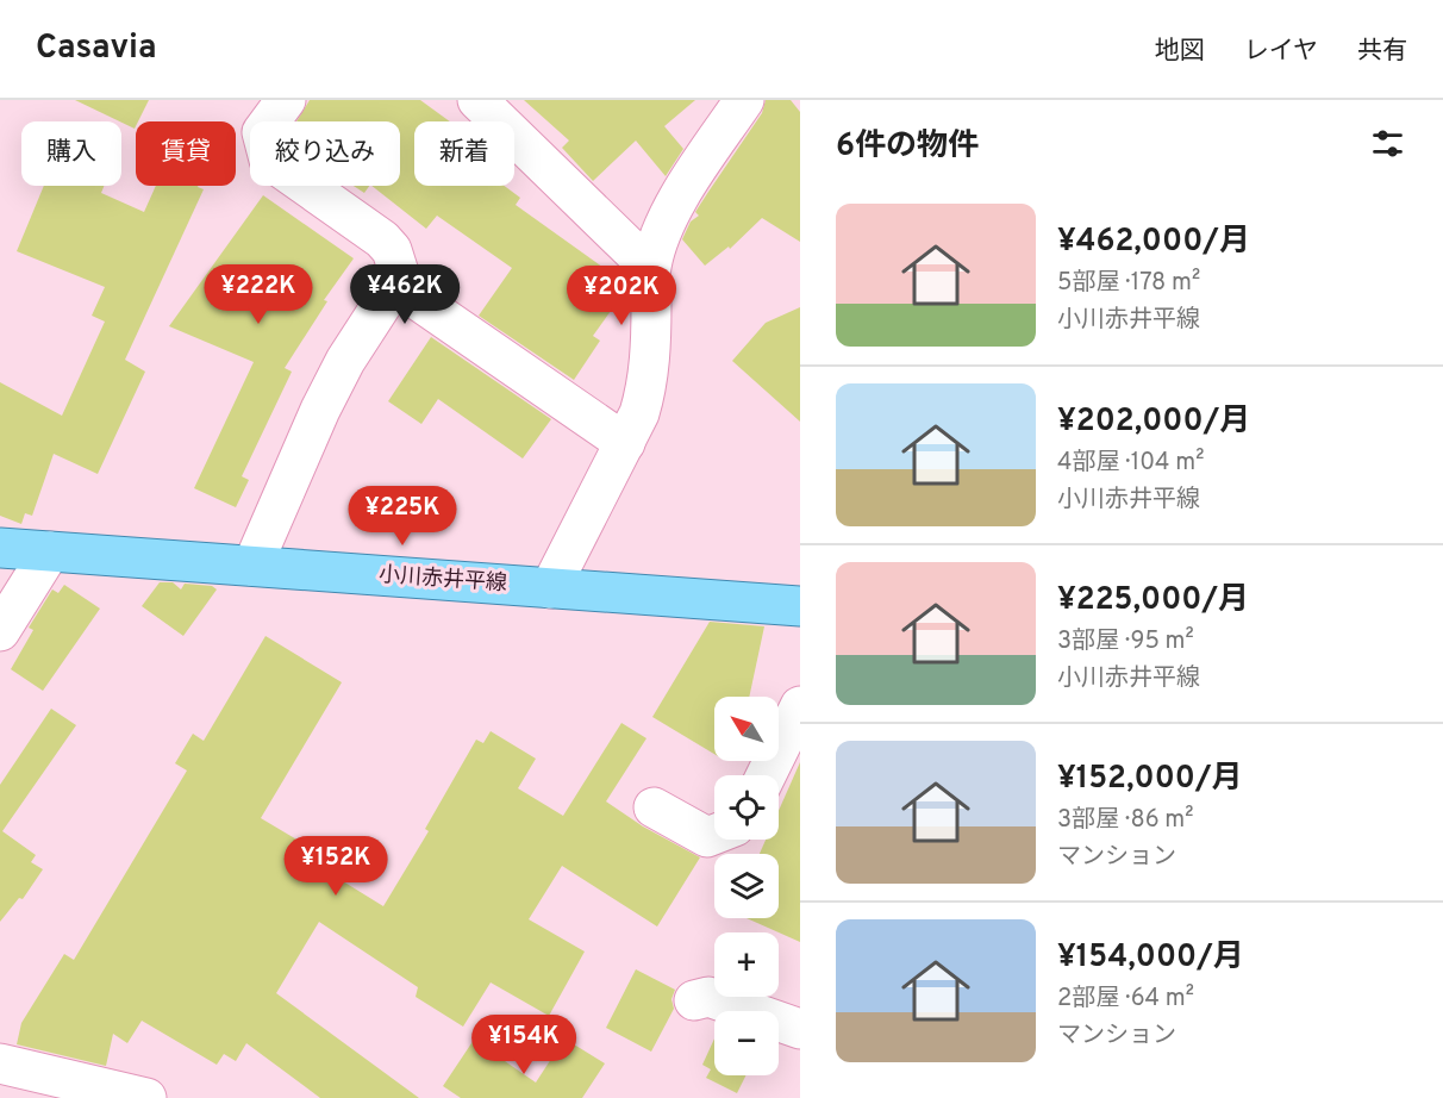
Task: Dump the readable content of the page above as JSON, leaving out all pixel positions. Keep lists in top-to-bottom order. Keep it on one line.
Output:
{"streets":{"main road":["小川赤井平線"]},"north":"top left","page":{"header":"Casavia","nav":["地図","レイヤ","共有"],"heading":"6件の物件","chip":["購入","賃貸","絞り込み","新着"],"list":[{"name":"¥462,000/月","note":"5部屋 · 178 m² · 小川赤井平線"},{"name":"¥202,000/月","note":"4部屋 · 104 m² · 小川赤井平線"},{"name":"¥225,000/月","note":"3部屋 · 95 m² · 小川赤井平線"},{"name":"¥152,000/月","note":"3部屋 · 86 m² · マンション"},{"name":"¥154,000/月","note":"2部屋 · 64 m² · マンション"}],"price":["¥222K","¥462K","¥202K","¥225K","¥152K","¥154K"],"map_buttons":["+","−"]}}
